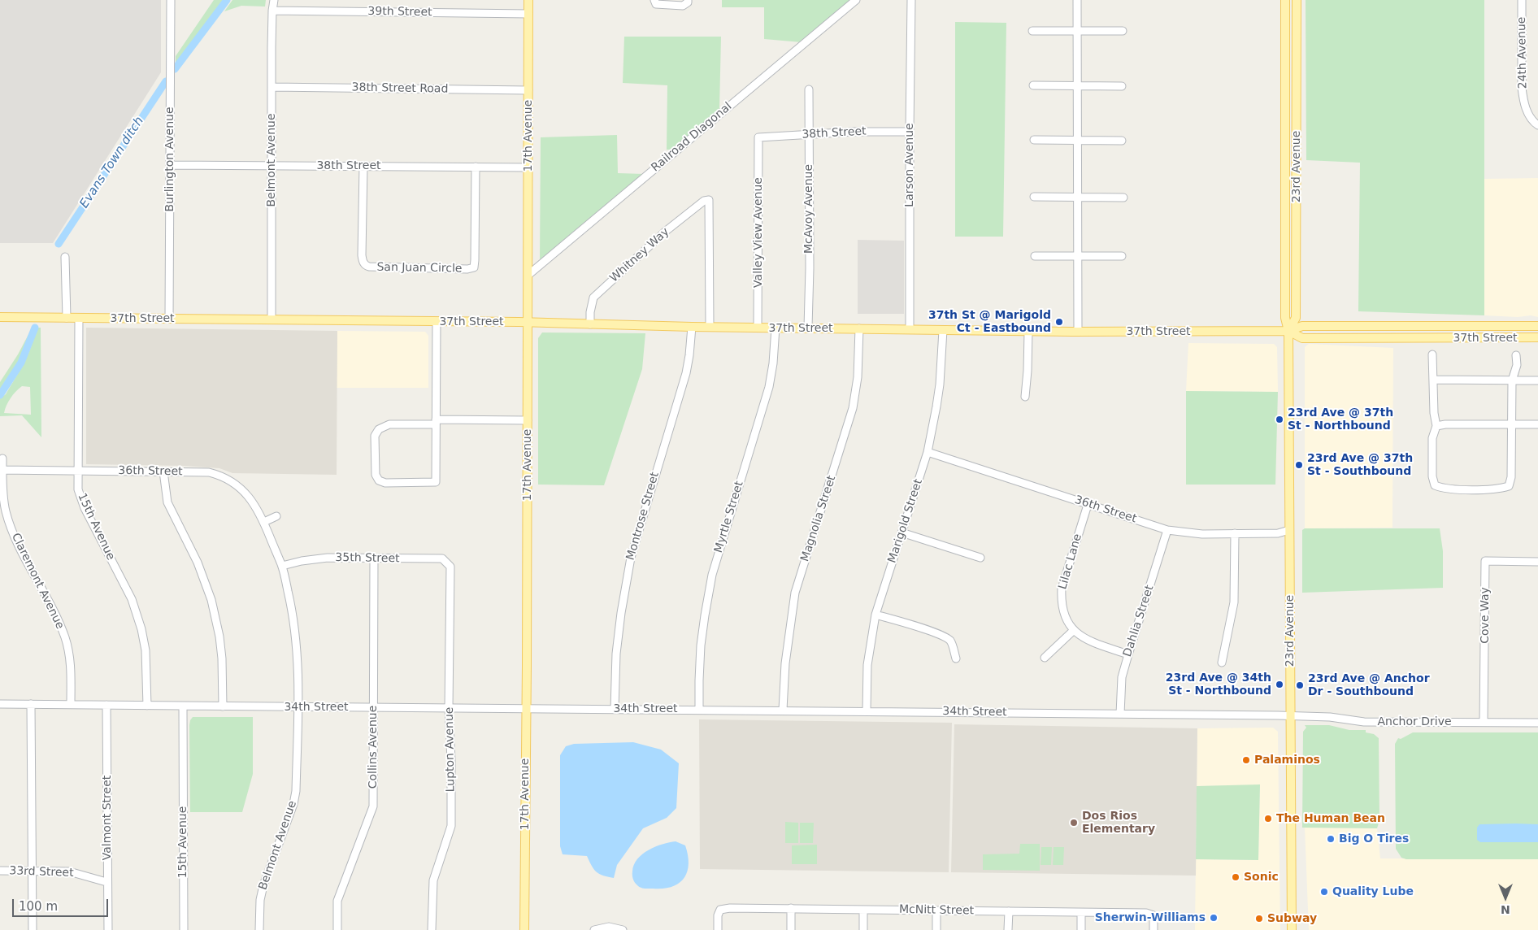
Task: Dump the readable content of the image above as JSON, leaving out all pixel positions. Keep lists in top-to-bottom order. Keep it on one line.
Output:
{"streets":{"main road":["17th Avenue","23rd Avenue","37th Street"],"street":["39th Street","24th Avenue","38th Street Road","38th Street","Railroad Diagonal","Burlington Avenue","Belmont Avenue","Larson Avenue","McAvoy Avenue","Valley View Avenue","Whitney Way","San Juan Circle","36th Street","Montrose Street","Myrtle Street","Magnolia Street","Marigold Street","15th Avenue","35th Street","Lilac Lane","Claremont Avenue","Cove Way","Dahlia Street","34th Street","Anchor Drive","Collins Avenue","Lupton Avenue","Valmont Street","33rd Street","McNitt Street"]},"crossings":[["39th Street","17th Avenue"],["39th Street","Belmont Avenue"],["38th Street Road","17th Avenue"],["38th Street Road","Belmont Avenue"],["38th Street","17th Avenue"],["38th Street","Burlington Avenue"],["38th Street","Belmont Avenue"],["38th Street","Larson Avenue"],["38th Street","McAvoy Avenue"],["38th Street","Valley View Avenue"],["38th Street","San Juan Circle"],["17th Avenue","Railroad Diagonal"],["17th Avenue","37th Street"],["17th Avenue","34th Street"],["Burlington Avenue","37th Street"],["Belmont Avenue","37th Street"],["Belmont Avenue","36th Street"],["Belmont Avenue","35th Street"],["Belmont Avenue","34th Street"],["Larson Avenue","37th Street"],["23rd Avenue","37th Street"],["23rd Avenue","36th Street"],["23rd Avenue","34th Street"],["23rd Avenue","Anchor Drive"],["McAvoy Avenue","37th Street"],["Valley View Avenue","37th Street"],["Whitney Way","37th Street"],["37th Street","Montrose Street"],["37th Street","Myrtle Street"],["37th Street","Magnolia Street"],["37th Street","Marigold Street"],["37th Street","15th Avenue"],["36th Street","Marigold Street"],["36th Street","15th Avenue"],["36th Street","Lilac Lane"],["36th Street","Claremont Avenue"],["36th Street","Dahlia Street"],["Montrose Street","34th Street"],["Myrtle Street","34th Street"],["Magnolia Street","34th Street"],["Marigold Street","34th Street"],["15th Avenue","34th Street"],["35th Street","Collins Avenue"],["35th Street","Lupton Avenue"],["Claremont Avenue","34th Street"],["Cove Way","Anchor Drive"],["Dahlia Street","34th Street"],["34th Street","Anchor Drive"],["34th Street","Collins Avenue"],["34th Street","Lupton Avenue"],["34th Street","Valmont Street"],["Valmont Street","33rd Street"]],"water":["Evans Town ditch"],"places":["37th St @ Marigold Ct - Eastbound","23rd Ave @ 37th St - Northbound","23rd Ave @ 37th St - Southbound","23rd Ave @ 34th St - Northbound","23rd Ave @ Anchor Dr - Southbound","Palaminos","The Human Bean","Dos Rios Elementary","Big O Tires","Sonic","Quality Lube","Sherwin-Williams","Subway"],"scale_bar":"100 m","north":"bottom"}
